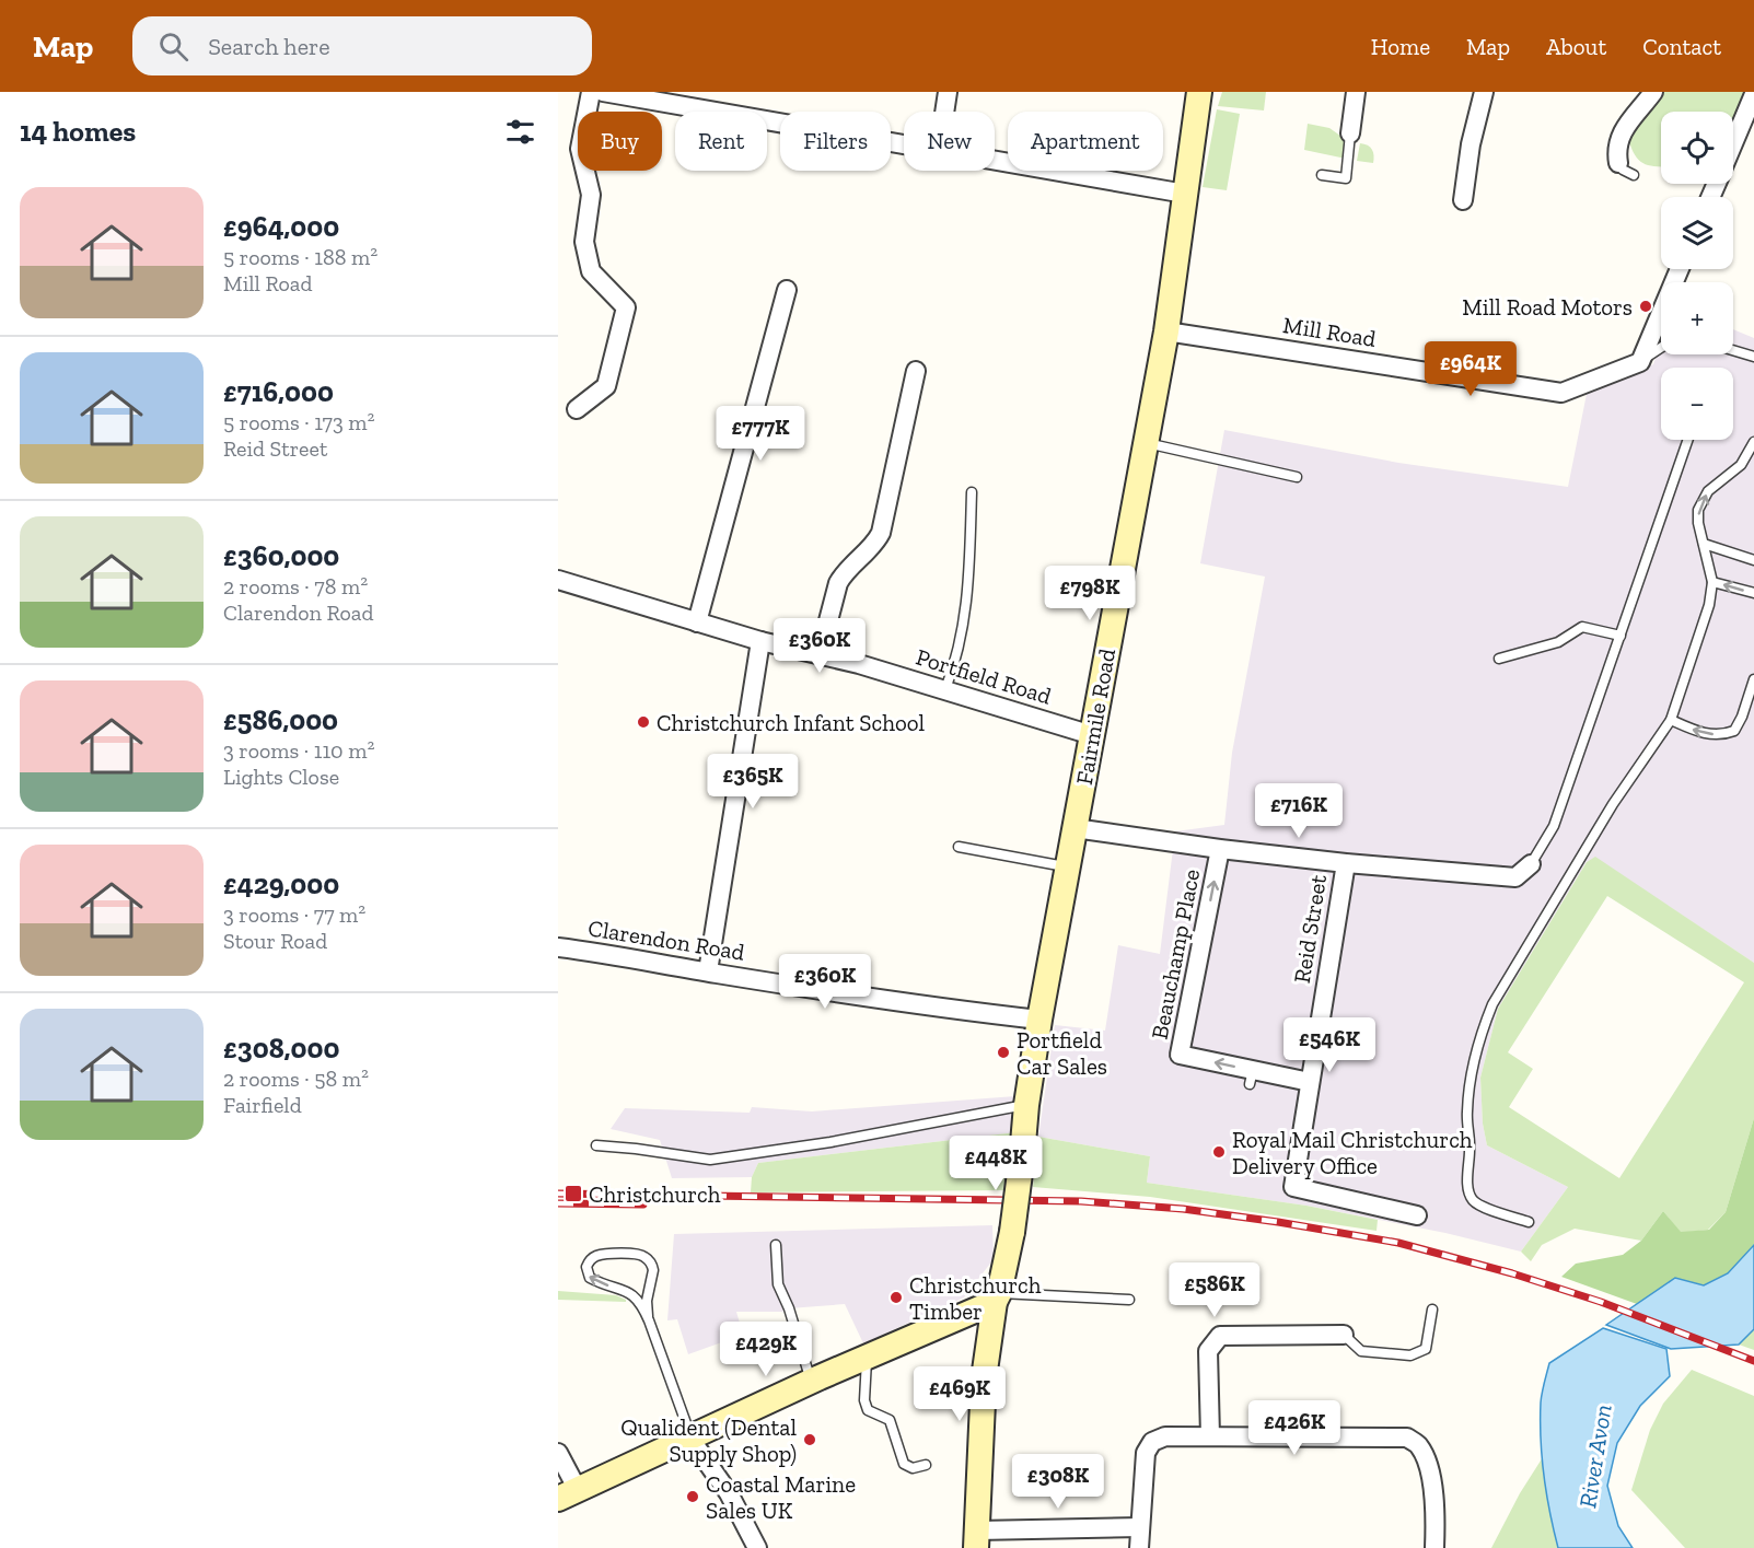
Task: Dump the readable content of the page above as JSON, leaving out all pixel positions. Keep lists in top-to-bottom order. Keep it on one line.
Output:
{"streets":{"main road":["Fairmile Road"],"street":["Mill Road","Portfield Road","Reid Street","Clarendon Road","Beauchamp Place"]},"crossings":[["Mill Road","Fairmile Road"],["Portfield Road","Fairmile Road"],["Fairmile Road","Reid Street"],["Fairmile Road","Clarendon Road"],["Reid Street","Beauchamp Place"]],"water":["River Avon"],"places":{"other":["Mill Road Motors","Christchurch Infant School","Portfield Car Sales","Royal Mail Christchurch Delivery Office","Christchurch Timber","Qualident (Dental Supply Shop)","Coastal Marine Sales UK"],"transit":["Christchurch"]},"page":{"header":"Map","search":"Search here","nav":["Home","Map","About","Contact"],"heading":"14 homes","map_buttons":["+","−"],"chip":["Buy","Rent","Filters","New","Apartment"],"list":[{"name":"£964,000","note":"5 rooms · 188 m² · Mill Road"},{"name":"£716,000","note":"5 rooms · 173 m² · Reid Street"},{"name":"£360,000","note":"2 rooms · 78 m² · Clarendon Road"},{"name":"£586,000","note":"3 rooms · 110 m² · Lights Close"},{"name":"£429,000","note":"3 rooms · 77 m² · Stour Road"},{"name":"£308,000","note":"2 rooms · 58 m² · Fairfield"}],"price":["£964K","£777K","£798K","£360K","£365K","£716K","£360K","£546K","£448K","£586K","£429K","£469K","£426K","£308K"]}}
